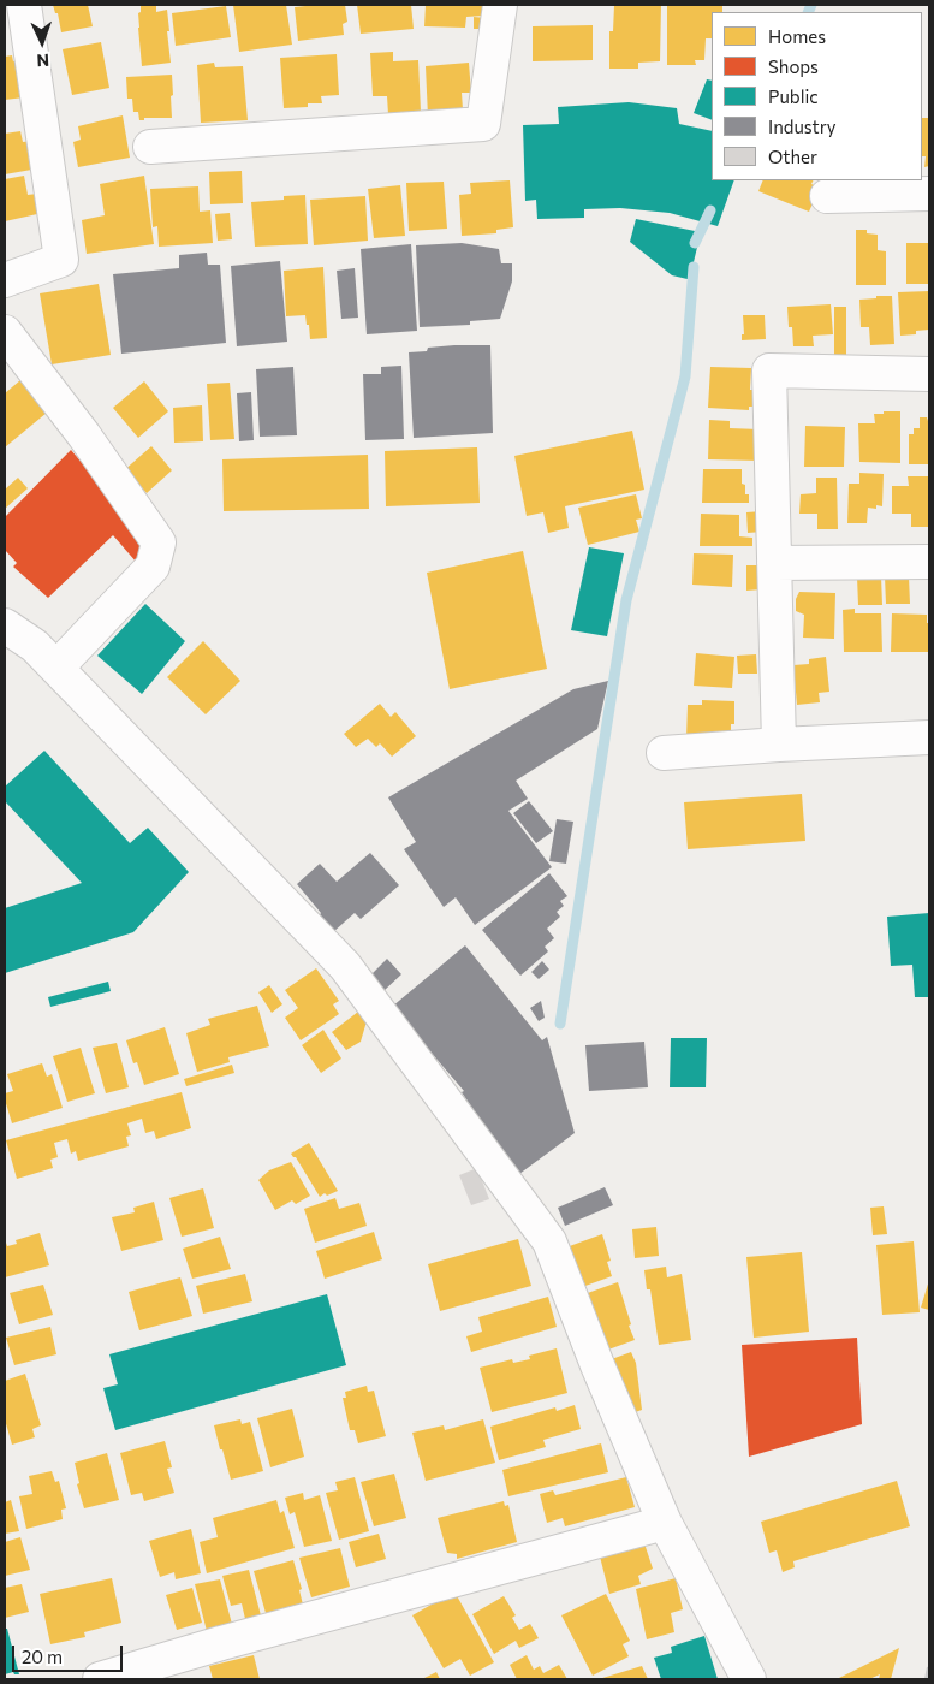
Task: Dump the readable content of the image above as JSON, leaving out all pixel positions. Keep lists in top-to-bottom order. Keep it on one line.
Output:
{"legend":["Homes","Shops","Public","Industry","Other"],"scale_bar":"20 m","north":"bottom"}
